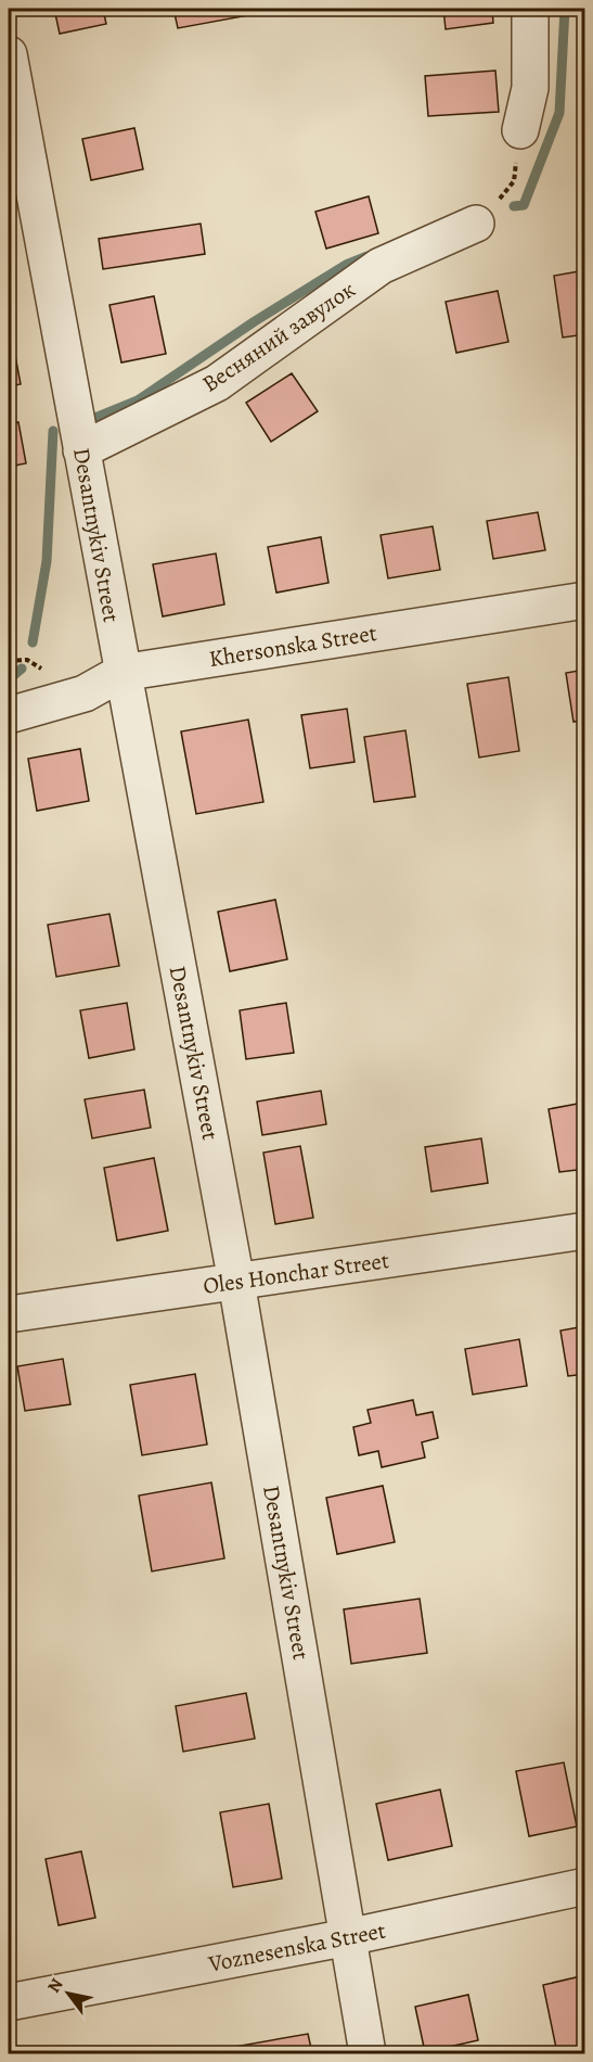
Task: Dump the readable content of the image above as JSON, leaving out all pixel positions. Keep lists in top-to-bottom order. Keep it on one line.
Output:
{"streets":{"street":["Весняний завулок","Desantnykiv Street","Khersonska Street","Oles Honchar Street","Voznesenska Street"]},"crossings":[["Весняний завулок","Desantnykiv Street"],["Desantnykiv Street","Khersonska Street"],["Desantnykiv Street","Oles Honchar Street"],["Desantnykiv Street","Voznesenska Street"]],"north":"top left"}
